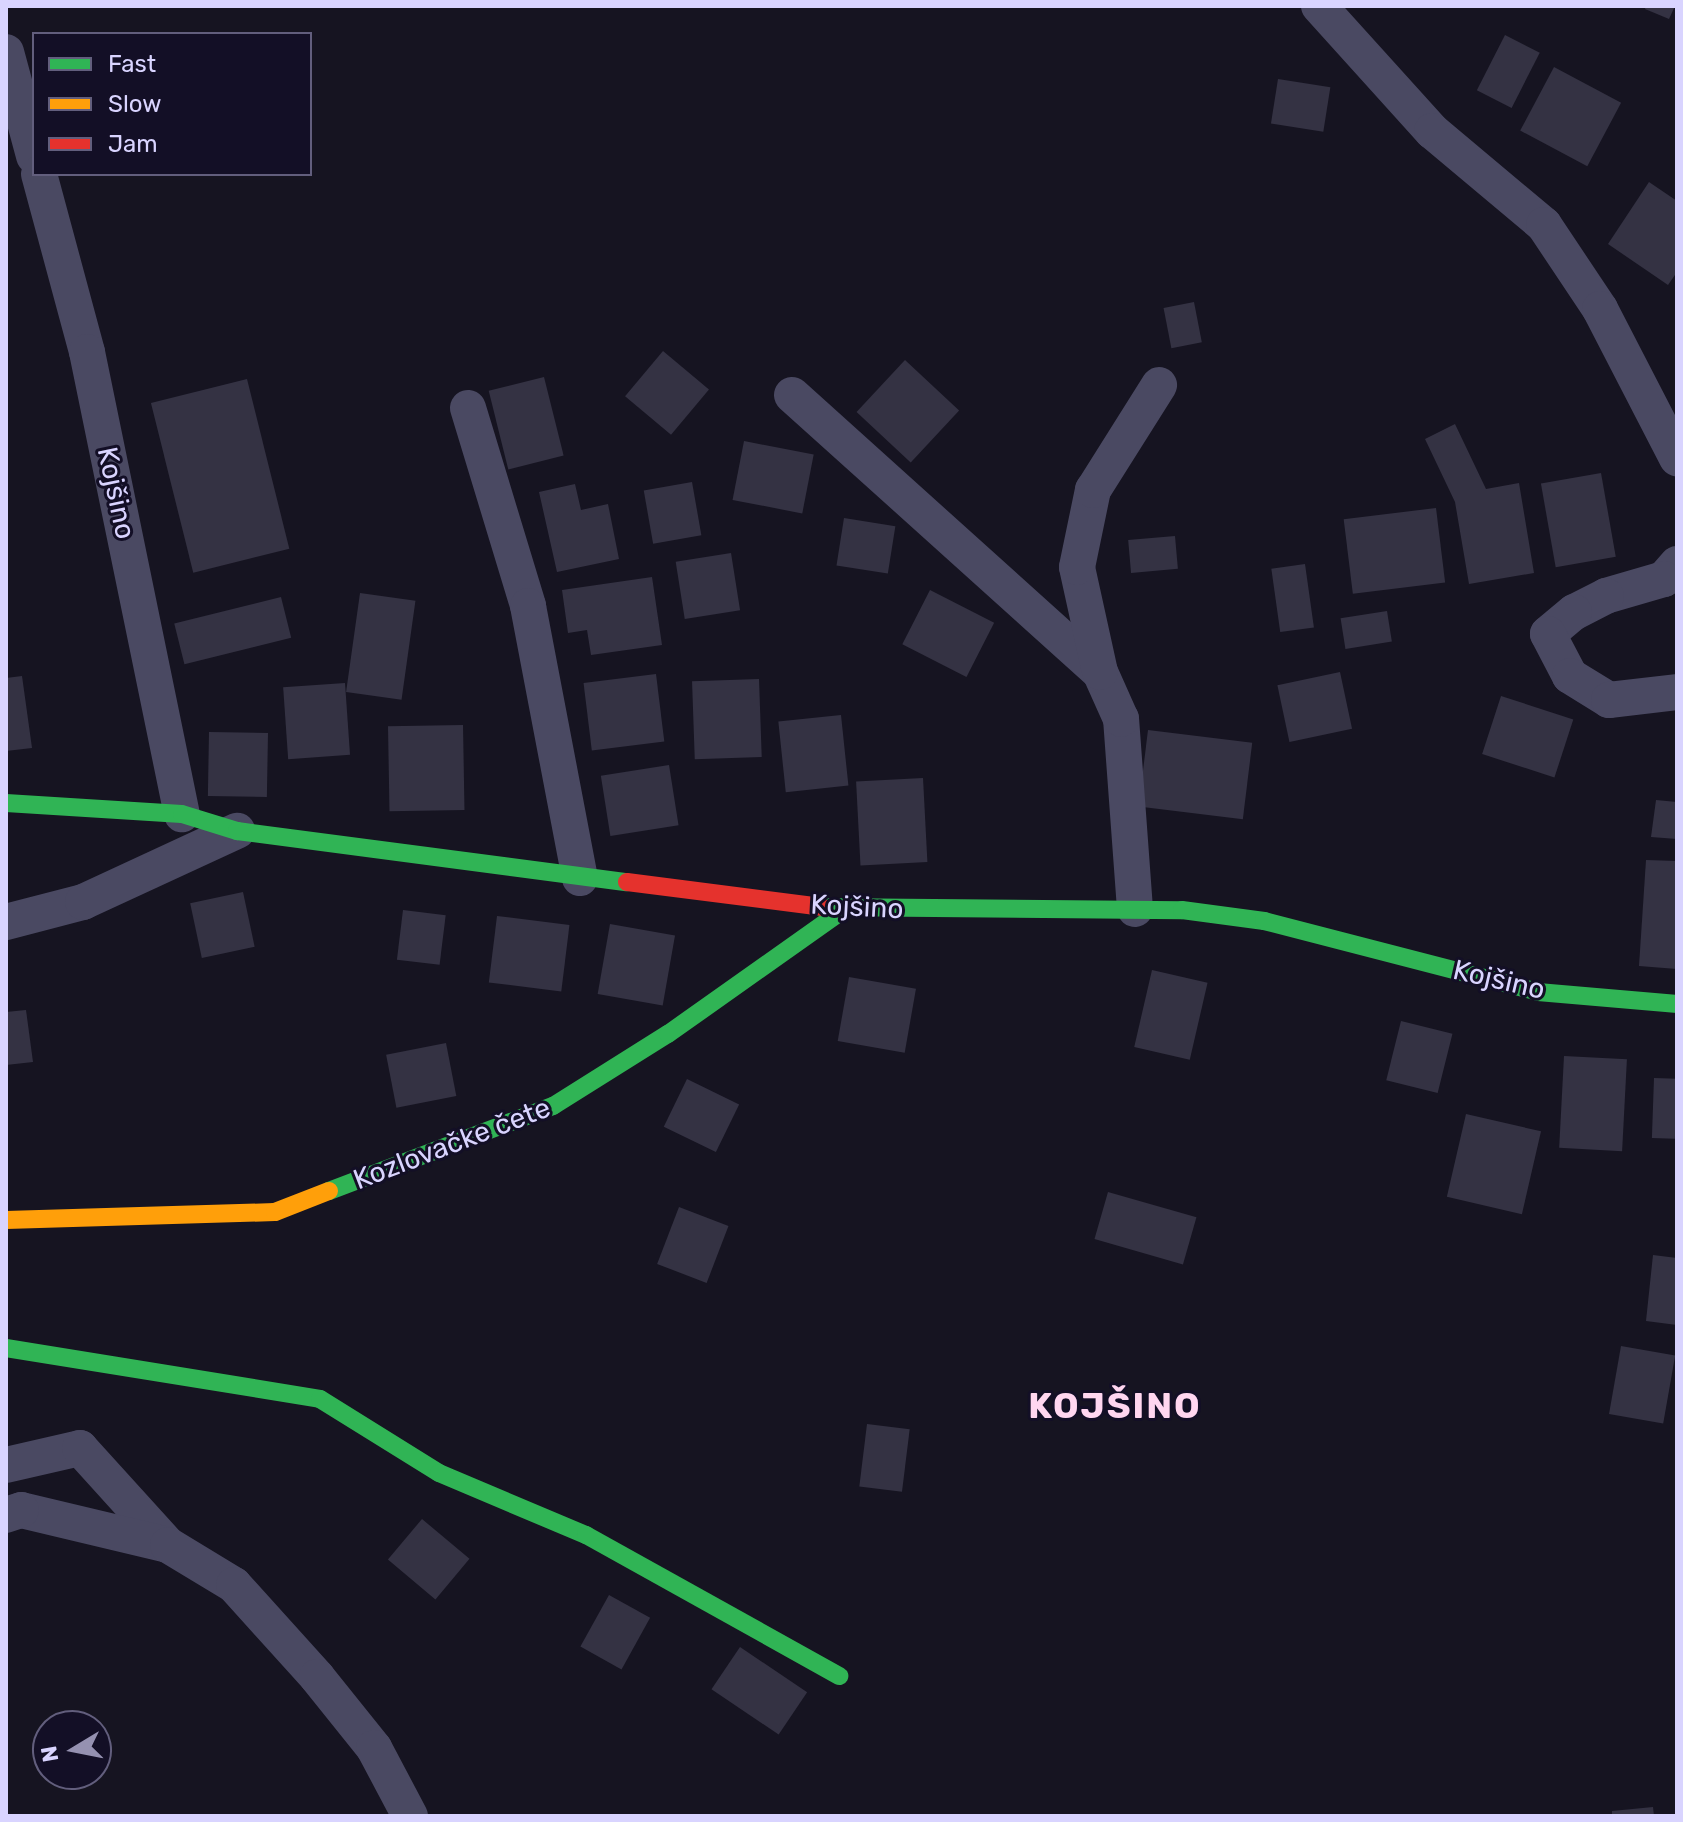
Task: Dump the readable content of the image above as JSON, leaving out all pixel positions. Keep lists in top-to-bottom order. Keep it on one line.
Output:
{"streets":{"street":["Kojšino","Kozlovačke čete"]},"crossings":[["Kojšino","Kozlovačke čete"]],"districts":["KOJŠINO"],"legend":["Fast","Slow","Jam"],"north":"left"}
